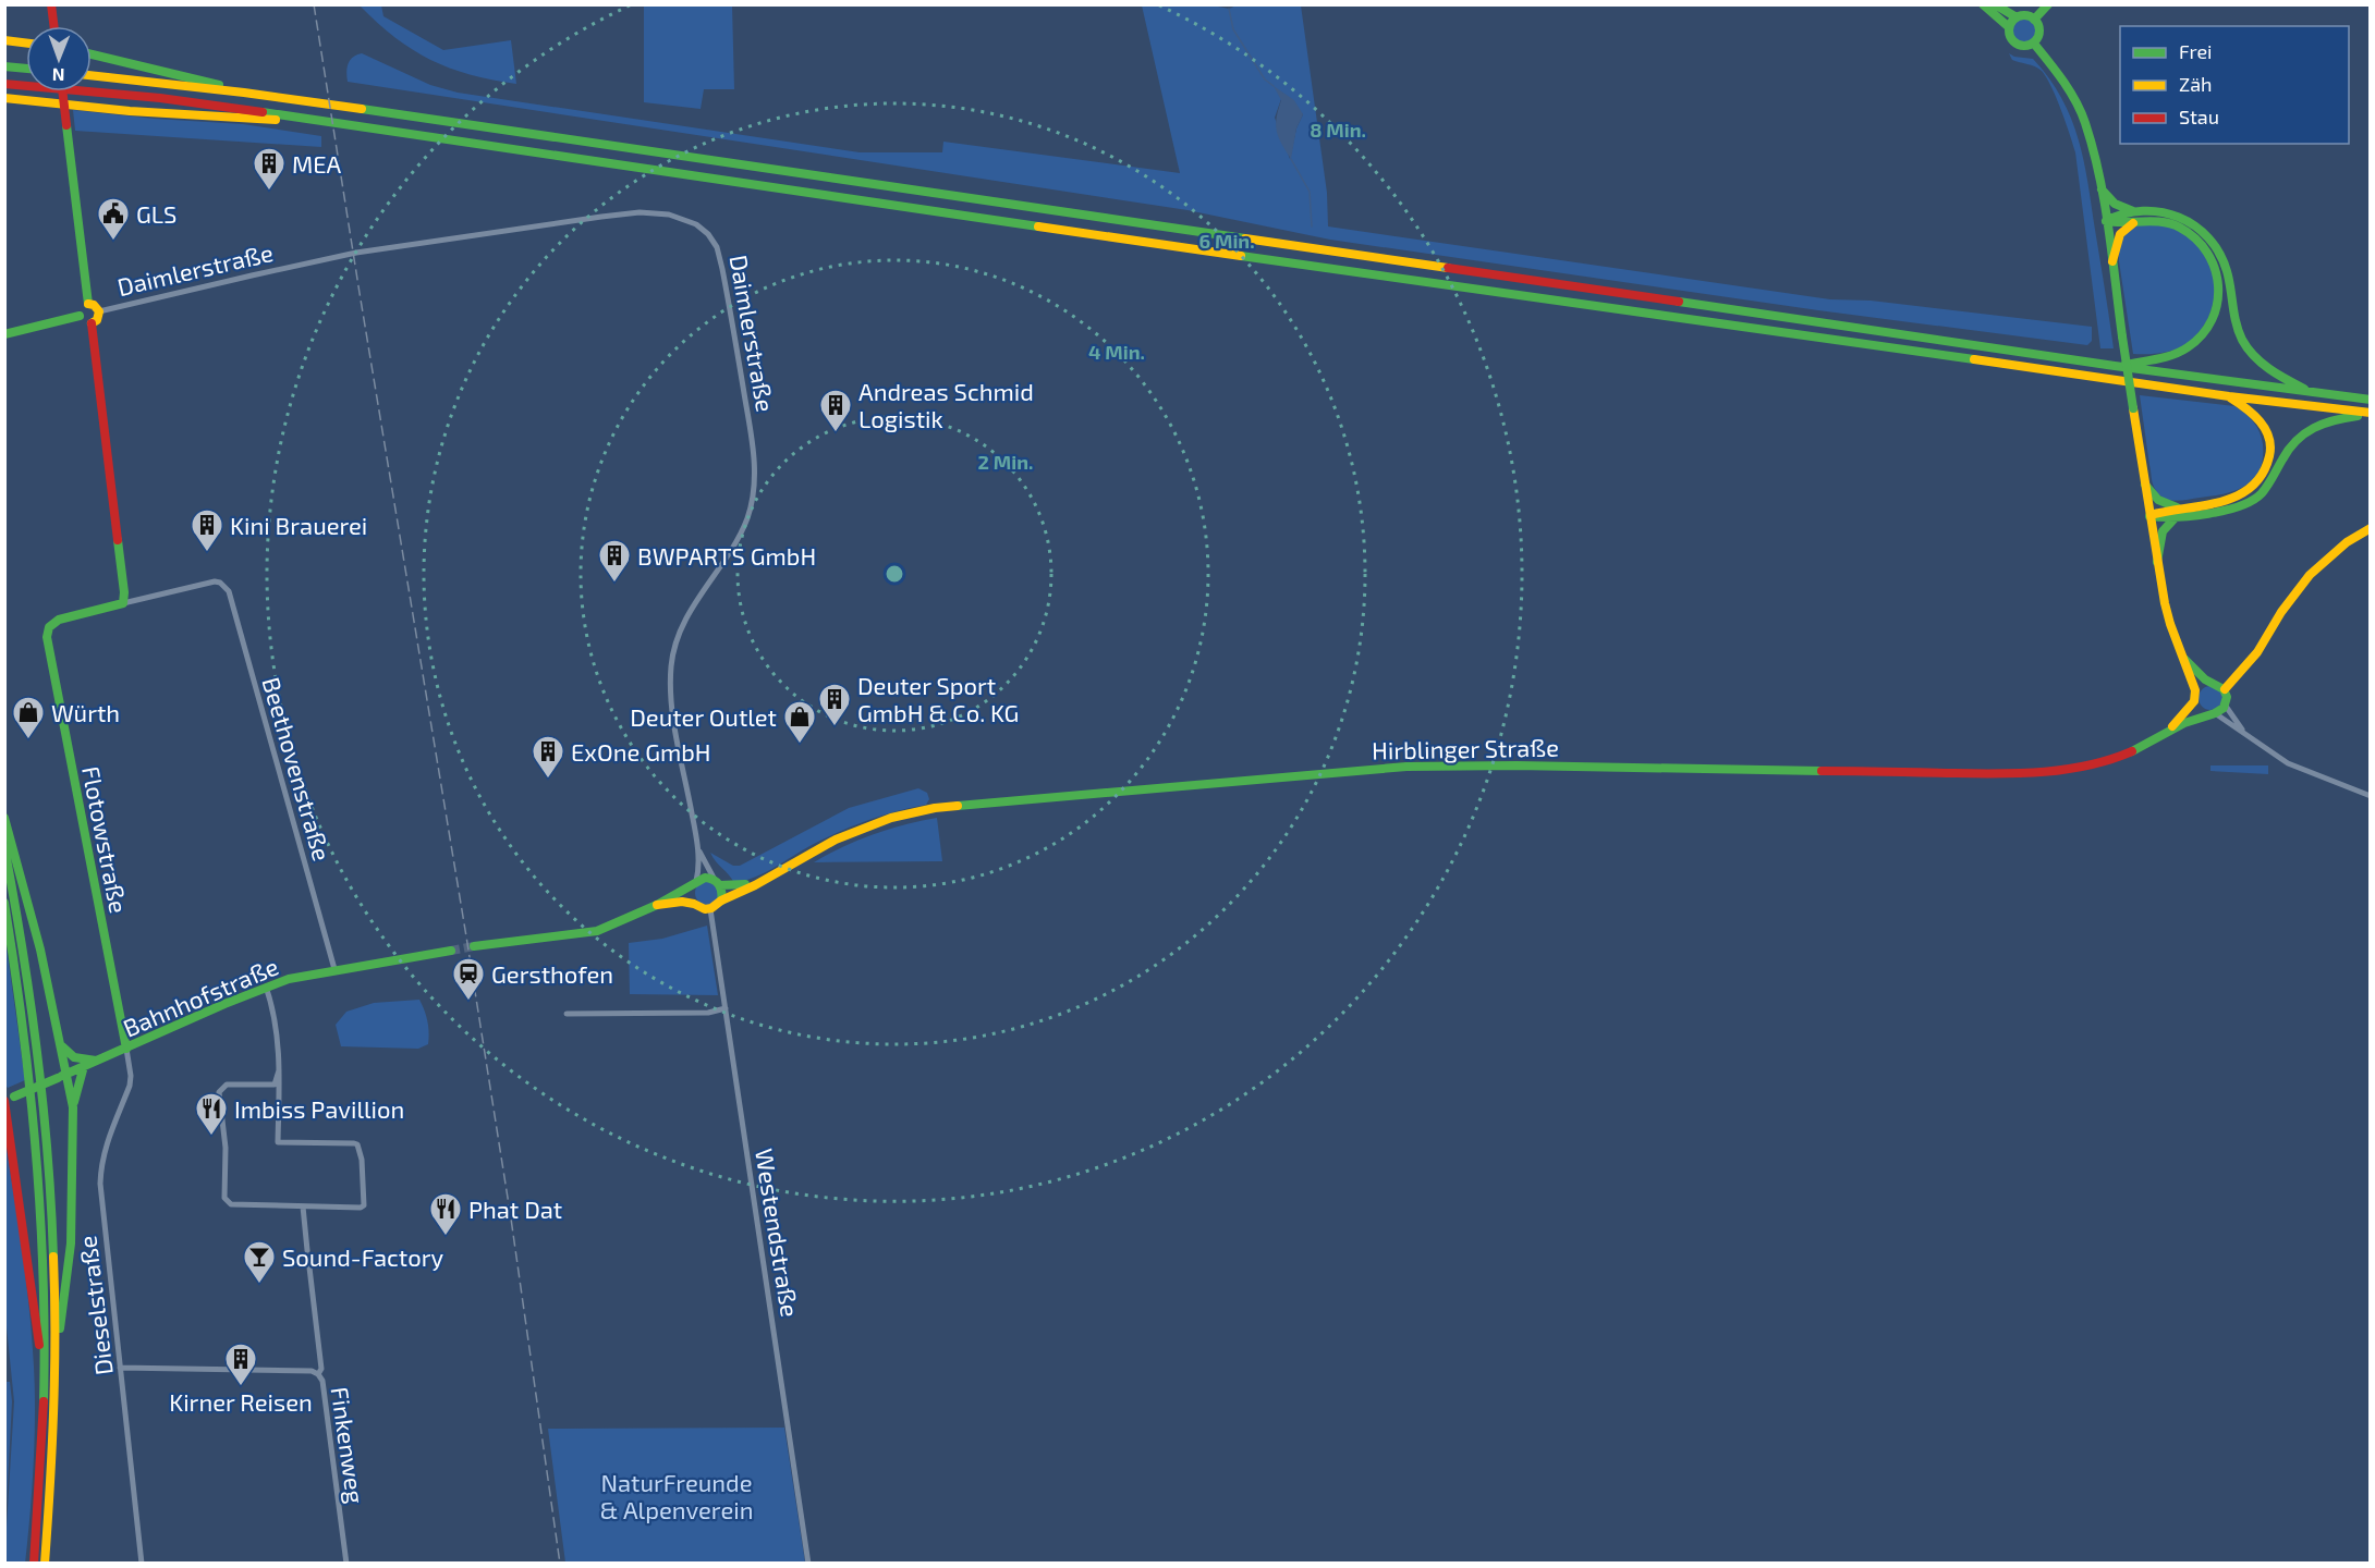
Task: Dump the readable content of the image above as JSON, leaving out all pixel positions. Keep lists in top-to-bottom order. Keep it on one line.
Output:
{"streets":{"main road":["Hirblinger Straße","Flotowstraße","Bahnhofstraße"],"street":["Daimlerstraße","Beethovenstraße","Westendstraße","Dieselstraße","Finkenweg"]},"crossings":[["Daimlerstraße","Hirblinger Straße"],["Daimlerstraße","Westendstraße"],["Hirblinger Straße","Westendstraße"],["Beethovenstraße","Flotowstraße"],["Beethovenstraße","Bahnhofstraße"],["Flotowstraße","Bahnhofstraße"],["Flotowstraße","Dieselstraße"],["Bahnhofstraße","Dieselstraße"],["Dieselstraße","Finkenweg"]],"parks":["NaturFreunde & Alpenverein"],"places":{"building":["MEA","Andreas Schmid Logistik","Kini Brauerei","BWPARTS GmbH","Deuter Sport GmbH & Co. KG","ExOne GmbH","Kirner Reisen"],"public building":["GLS"],"shop":["Würth","Deuter Outlet"],"station":["Gersthofen"],"restaurant":["Imbiss Pavillion","Phat Dat"],"bar":["Sound-Factory"]},"legend":["Frei","Zäh","Stau"],"north":"bottom","rings":["8 Min.","6 Min.","4 Min.","2 Min."]}
